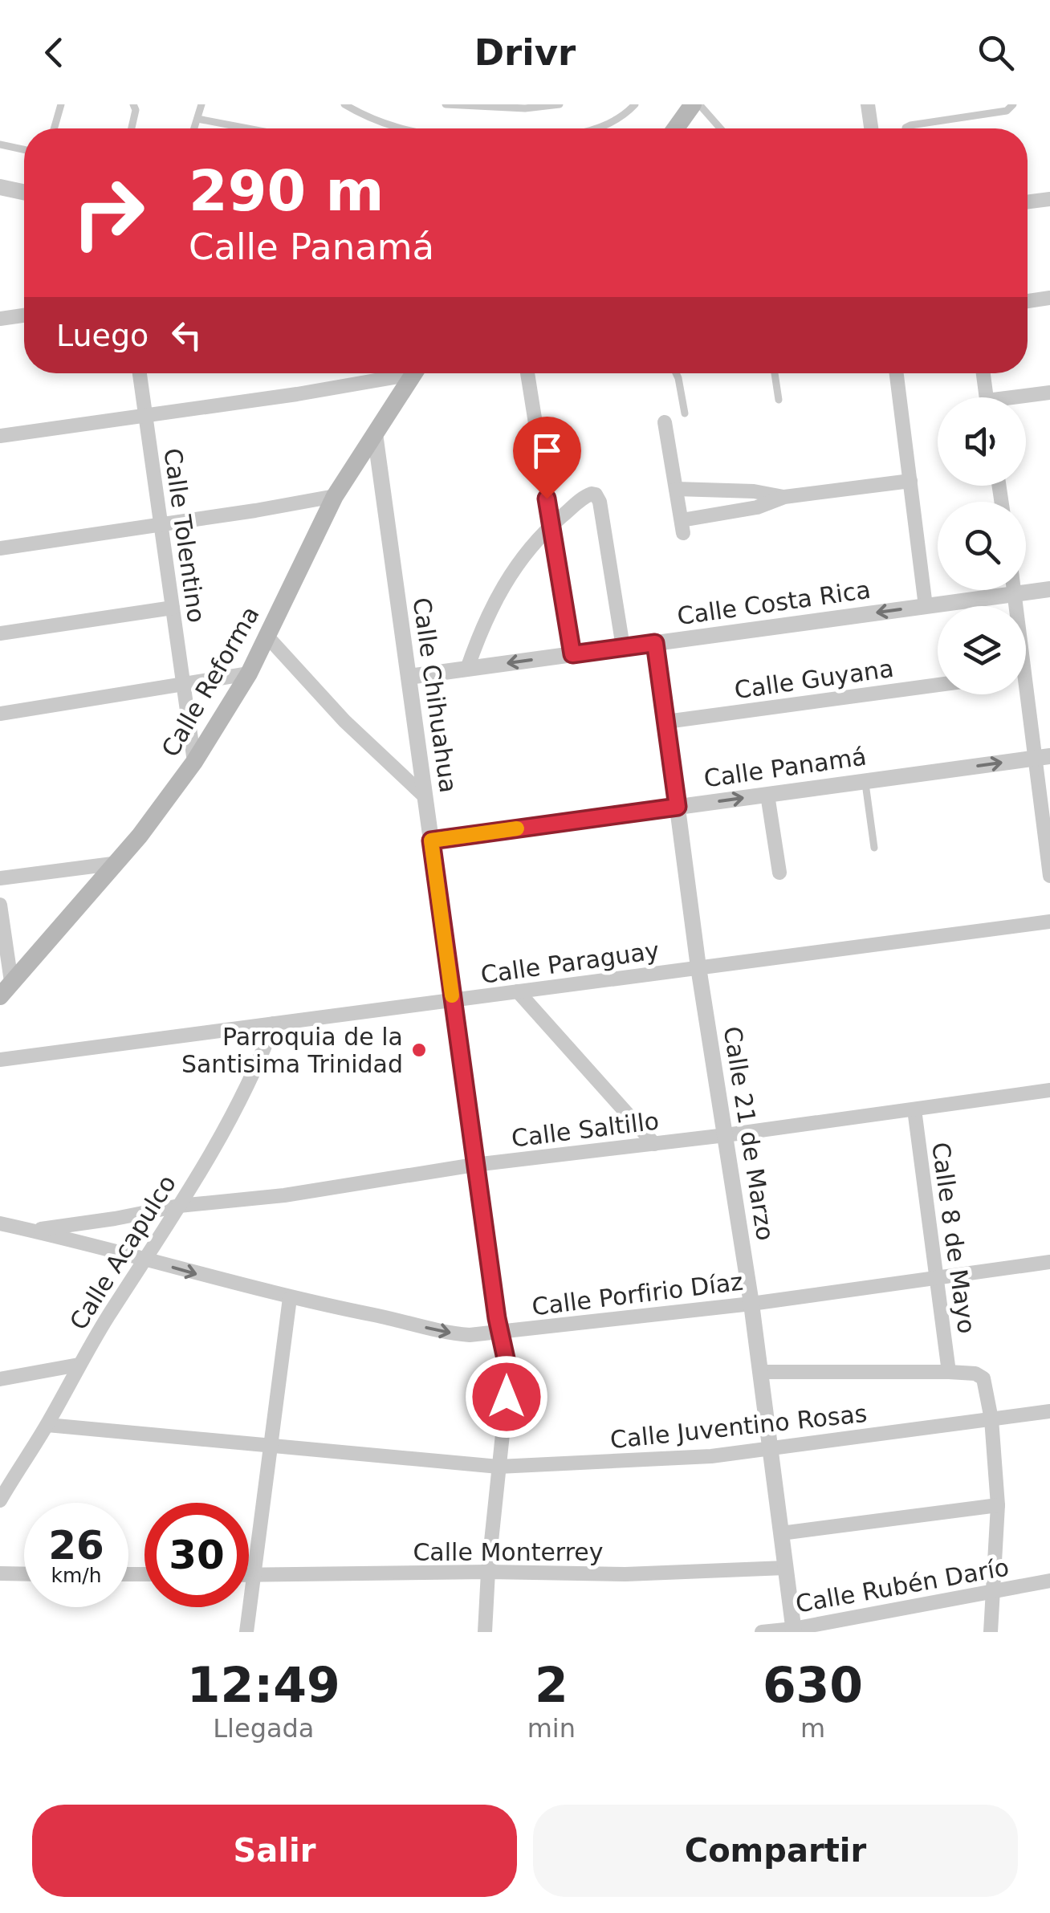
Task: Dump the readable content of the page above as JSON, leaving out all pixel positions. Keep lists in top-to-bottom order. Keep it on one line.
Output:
{"streets":{"main road":["Calle Reforma"],"street":["Calle Tolentino","Calle Costa Rica","Calle Guyana","Calle Chihuahua","Calle Panamá","Calle Paraguay","Calle Saltillo","Calle 21 de Marzo","Calle 8 de Mayo","Calle Acapulco","Calle Porfirio Díaz","Calle Juventino Rosas","Calle Monterrey","Calle Rubén Darío"]},"crossings":[["Calle Tolentino","Calle Reforma"],["Calle Costa Rica","Calle Chihuahua"],["Calle Costa Rica","Calle 21 de Marzo"],["Calle Guyana","Calle 21 de Marzo"],["Calle Reforma","Calle Chihuahua"],["Calle Chihuahua","Calle Panamá"],["Calle Chihuahua","Calle Paraguay"],["Calle Chihuahua","Calle Saltillo"],["Calle Chihuahua","Calle Porfirio Díaz"],["Calle Chihuahua","Calle Juventino Rosas"],["Calle Chihuahua","Calle Monterrey"],["Calle Panamá","Calle 21 de Marzo"],["Calle Paraguay","Calle 21 de Marzo"],["Calle Paraguay","Calle Acapulco"],["Calle Saltillo","Calle 21 de Marzo"],["Calle Saltillo","Calle 8 de Mayo"],["Calle Saltillo","Calle Acapulco"],["Calle Saltillo","Calle Porfirio Díaz"],["Calle 21 de Marzo","Calle Porfirio Díaz"],["Calle 21 de Marzo","Calle Juventino Rosas"],["Calle 21 de Marzo","Calle Monterrey"],["Calle 21 de Marzo","Calle Rubén Darío"],["Calle 8 de Mayo","Calle Porfirio Díaz"],["Calle Acapulco","Calle Porfirio Díaz"],["Calle Acapulco","Calle Juventino Rosas"]],"one_way":["Calle Panamá"],"places":["Parroquia de la Santisima Trinidad"],"page":{"header":"Drivr","turn":["290 m","Calle Panamá"],"then":"Luego","speed":"26 km/h","limit":"30","eta":["12:49","Llegada","2","min","630","m"],"buttons":["Salir","Compartir"]}}
